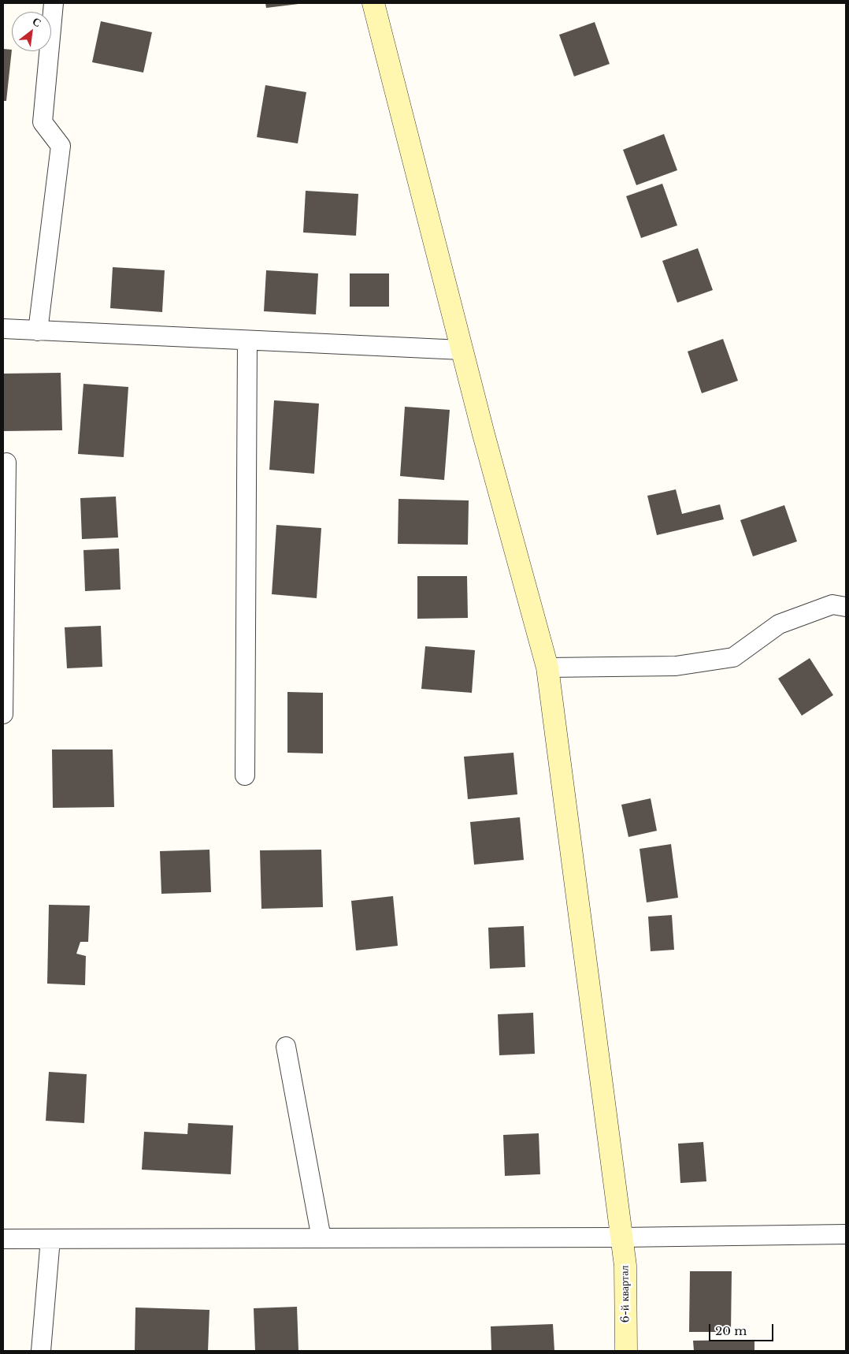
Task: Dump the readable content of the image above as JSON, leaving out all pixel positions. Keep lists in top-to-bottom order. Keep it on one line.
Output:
{"streets":{"street":["6-й квартал"]},"scale_bar":"20 m","north":"top right"}
